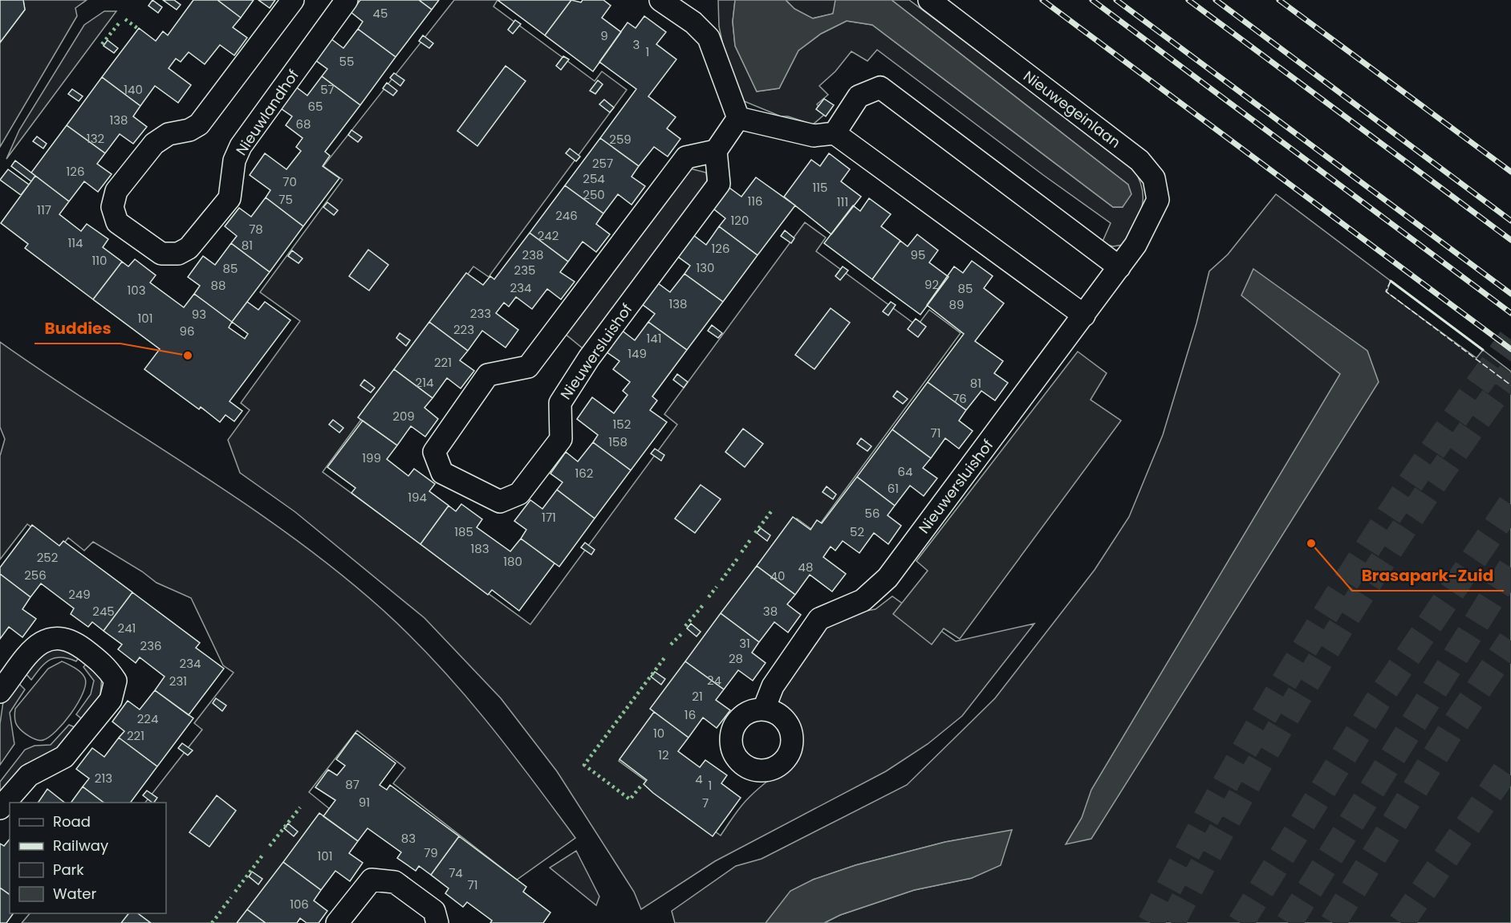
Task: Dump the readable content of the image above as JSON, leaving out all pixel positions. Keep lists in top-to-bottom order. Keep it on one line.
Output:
{"streets":{"street":["Nieuwegeinlaan","Nieuwlandhof","Nieuwersluishof"]},"crossings":[["Nieuwegeinlaan","Nieuwersluishof"]],"places":["Buddies","Brasapark-Zuid"],"house_numbers":["45","9","3","1","55","140","57","65","138","68","132","259","257","126","254","70","115","250","75","116","111","117","246","120","78","242","114","81","126","238","95","110","130","85","235","92","88","234","85","103","138","89","233","93","101","223","96","141","149","221","214","81","76","209","152","71","158","199","64","162","61","194","56","171","185","52","183","252","180","48","256","40","249","245","38","241","31","236","28","234","24","231","21","16","224","10","221","12","213","4","87","1","91","7","83","79","101","74","71","106"],"legend":["Road","Railway","Park","Water"]}
